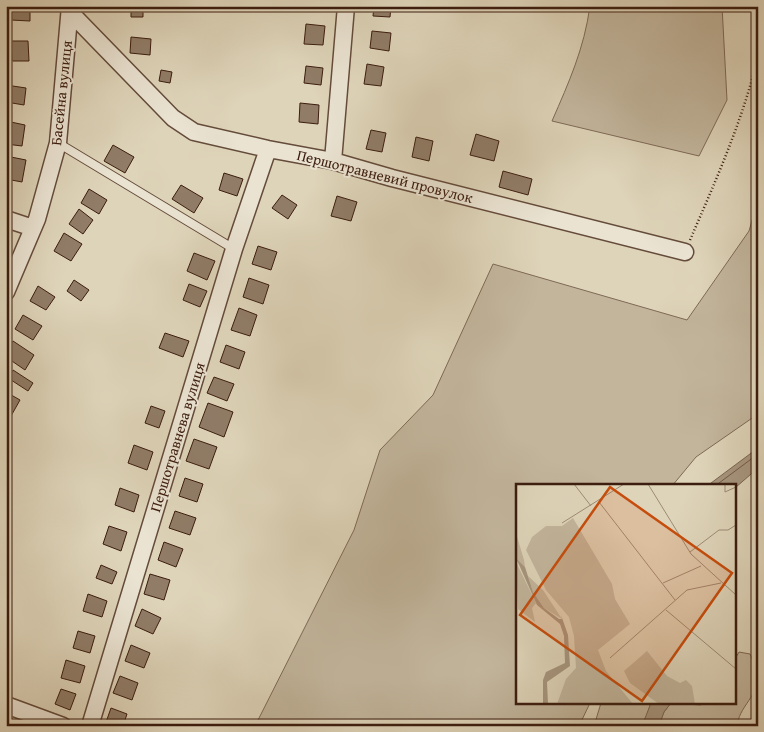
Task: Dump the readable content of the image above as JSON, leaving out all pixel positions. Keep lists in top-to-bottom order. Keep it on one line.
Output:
{"streets":{"street":["Басейна вулиця","Першотравневий провулок","Першотравнева вулиця"]},"crossings":[["Басейна вулиця","Першотравневий провулок"],["Першотравневий провулок","Першотравнева вулиця"]]}
